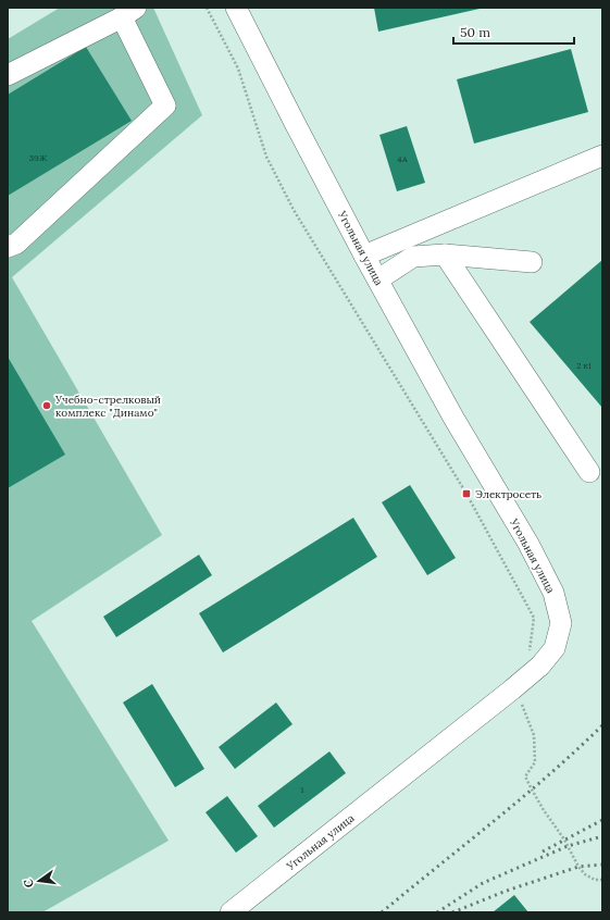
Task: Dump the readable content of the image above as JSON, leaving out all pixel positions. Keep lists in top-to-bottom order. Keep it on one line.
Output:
{"streets":{"street":["Угольная улица"]},"places":{"other":["Учебно-стрелковый комплекс \"Динамо\""],"transit":["Электросеть"]},"house_numbers":["39Ж","4А","2 к1","1"],"scale_bar":"50 m","north":"left"}
